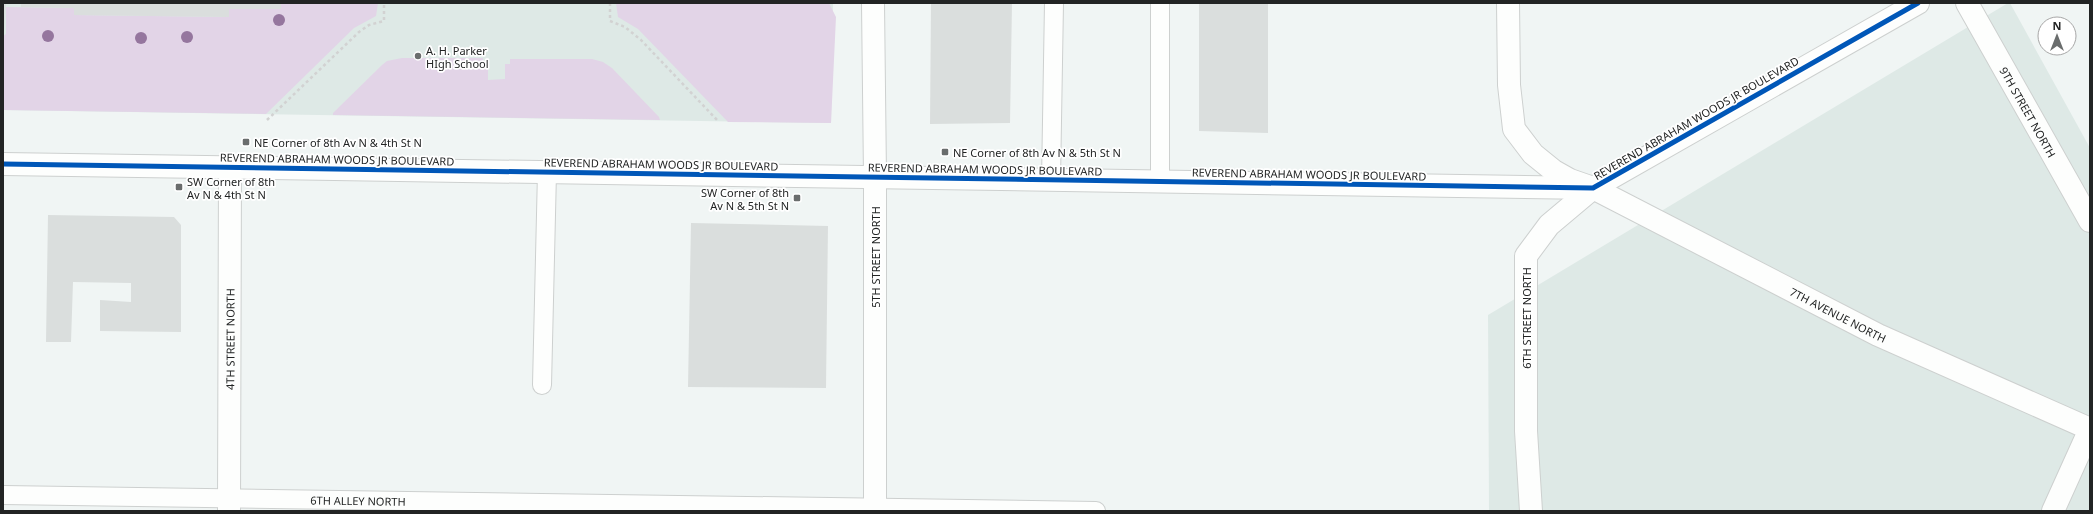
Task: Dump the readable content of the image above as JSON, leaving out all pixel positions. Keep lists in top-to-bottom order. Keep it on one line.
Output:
{"streets":{"main road":["9TH STREET NORTH","REVEREND ABRAHAM WOODS JR BOULEVARD","5TH STREET NORTH","7TH AVENUE NORTH","6TH STREET NORTH","4TH STREET NORTH"],"lane":["6TH ALLEY NORTH"]},"crossings":[["REVEREND ABRAHAM WOODS JR BOULEVARD","5TH STREET NORTH"],["REVEREND ABRAHAM WOODS JR BOULEVARD","7TH AVENUE NORTH"],["REVEREND ABRAHAM WOODS JR BOULEVARD","6TH STREET NORTH"],["REVEREND ABRAHAM WOODS JR BOULEVARD","4TH STREET NORTH"],["5TH STREET NORTH","6TH ALLEY NORTH"],["7TH AVENUE NORTH","6TH STREET NORTH"],["4TH STREET NORTH","6TH ALLEY NORTH"]],"places":{"other":["A. H. Parker HIgh School"],"transit":["NE Corner of 8th Av N & 4th St N","NE Corner of 8th Av N & 5th St N","SW Corner of 8th Av N & 4th St N","SW Corner of 8th Av N & 5th St N"]},"north":"top"}
